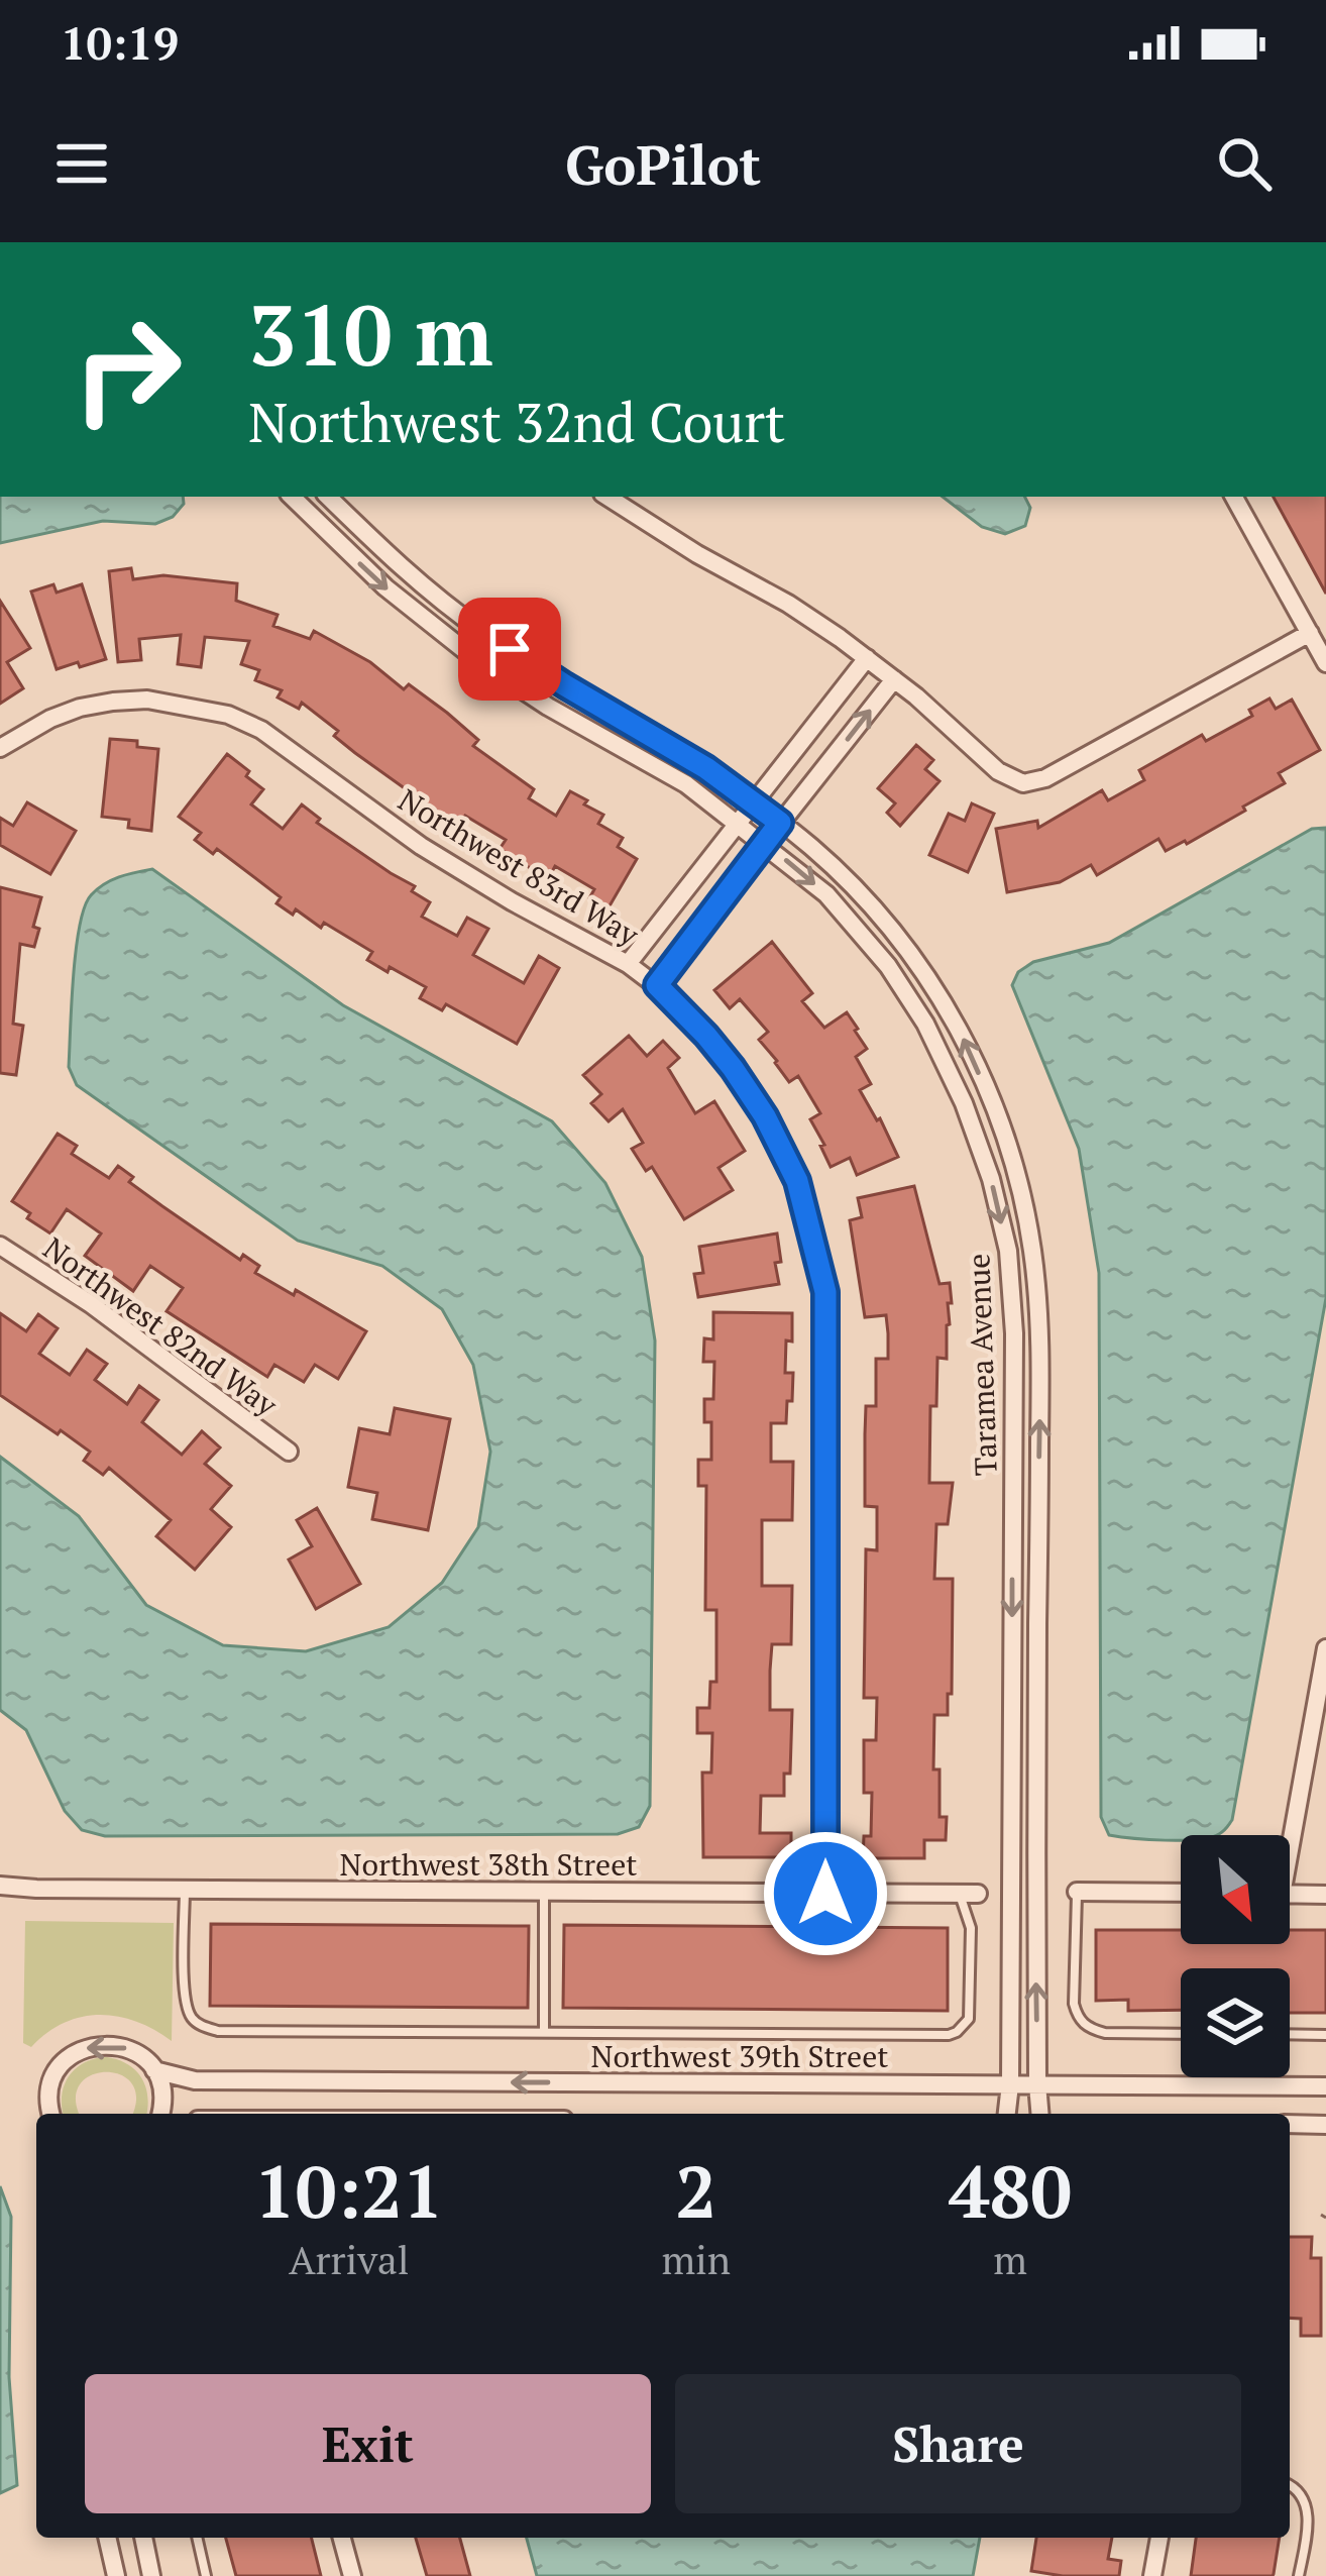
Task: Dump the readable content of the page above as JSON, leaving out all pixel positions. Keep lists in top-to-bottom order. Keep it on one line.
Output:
{"streets":{"street":["Northwest 83rd Way","Northwest 82nd Way","Taramea Avenue","Northwest 38th Street","Northwest 39th Street"]},"crossings":[["Northwest 83rd Way","Northwest 38th Street"],["Taramea Avenue","Northwest 39th Street"]],"one_way":["Northwest 39th Street"],"north":"bottom right","page":{"status":"10:19","header":"GoPilot","turn":["310 m","Northwest 32nd Court"],"eta":["10:21","Arrival","2","min","480","m"],"buttons":["Exit","Share"]}}
